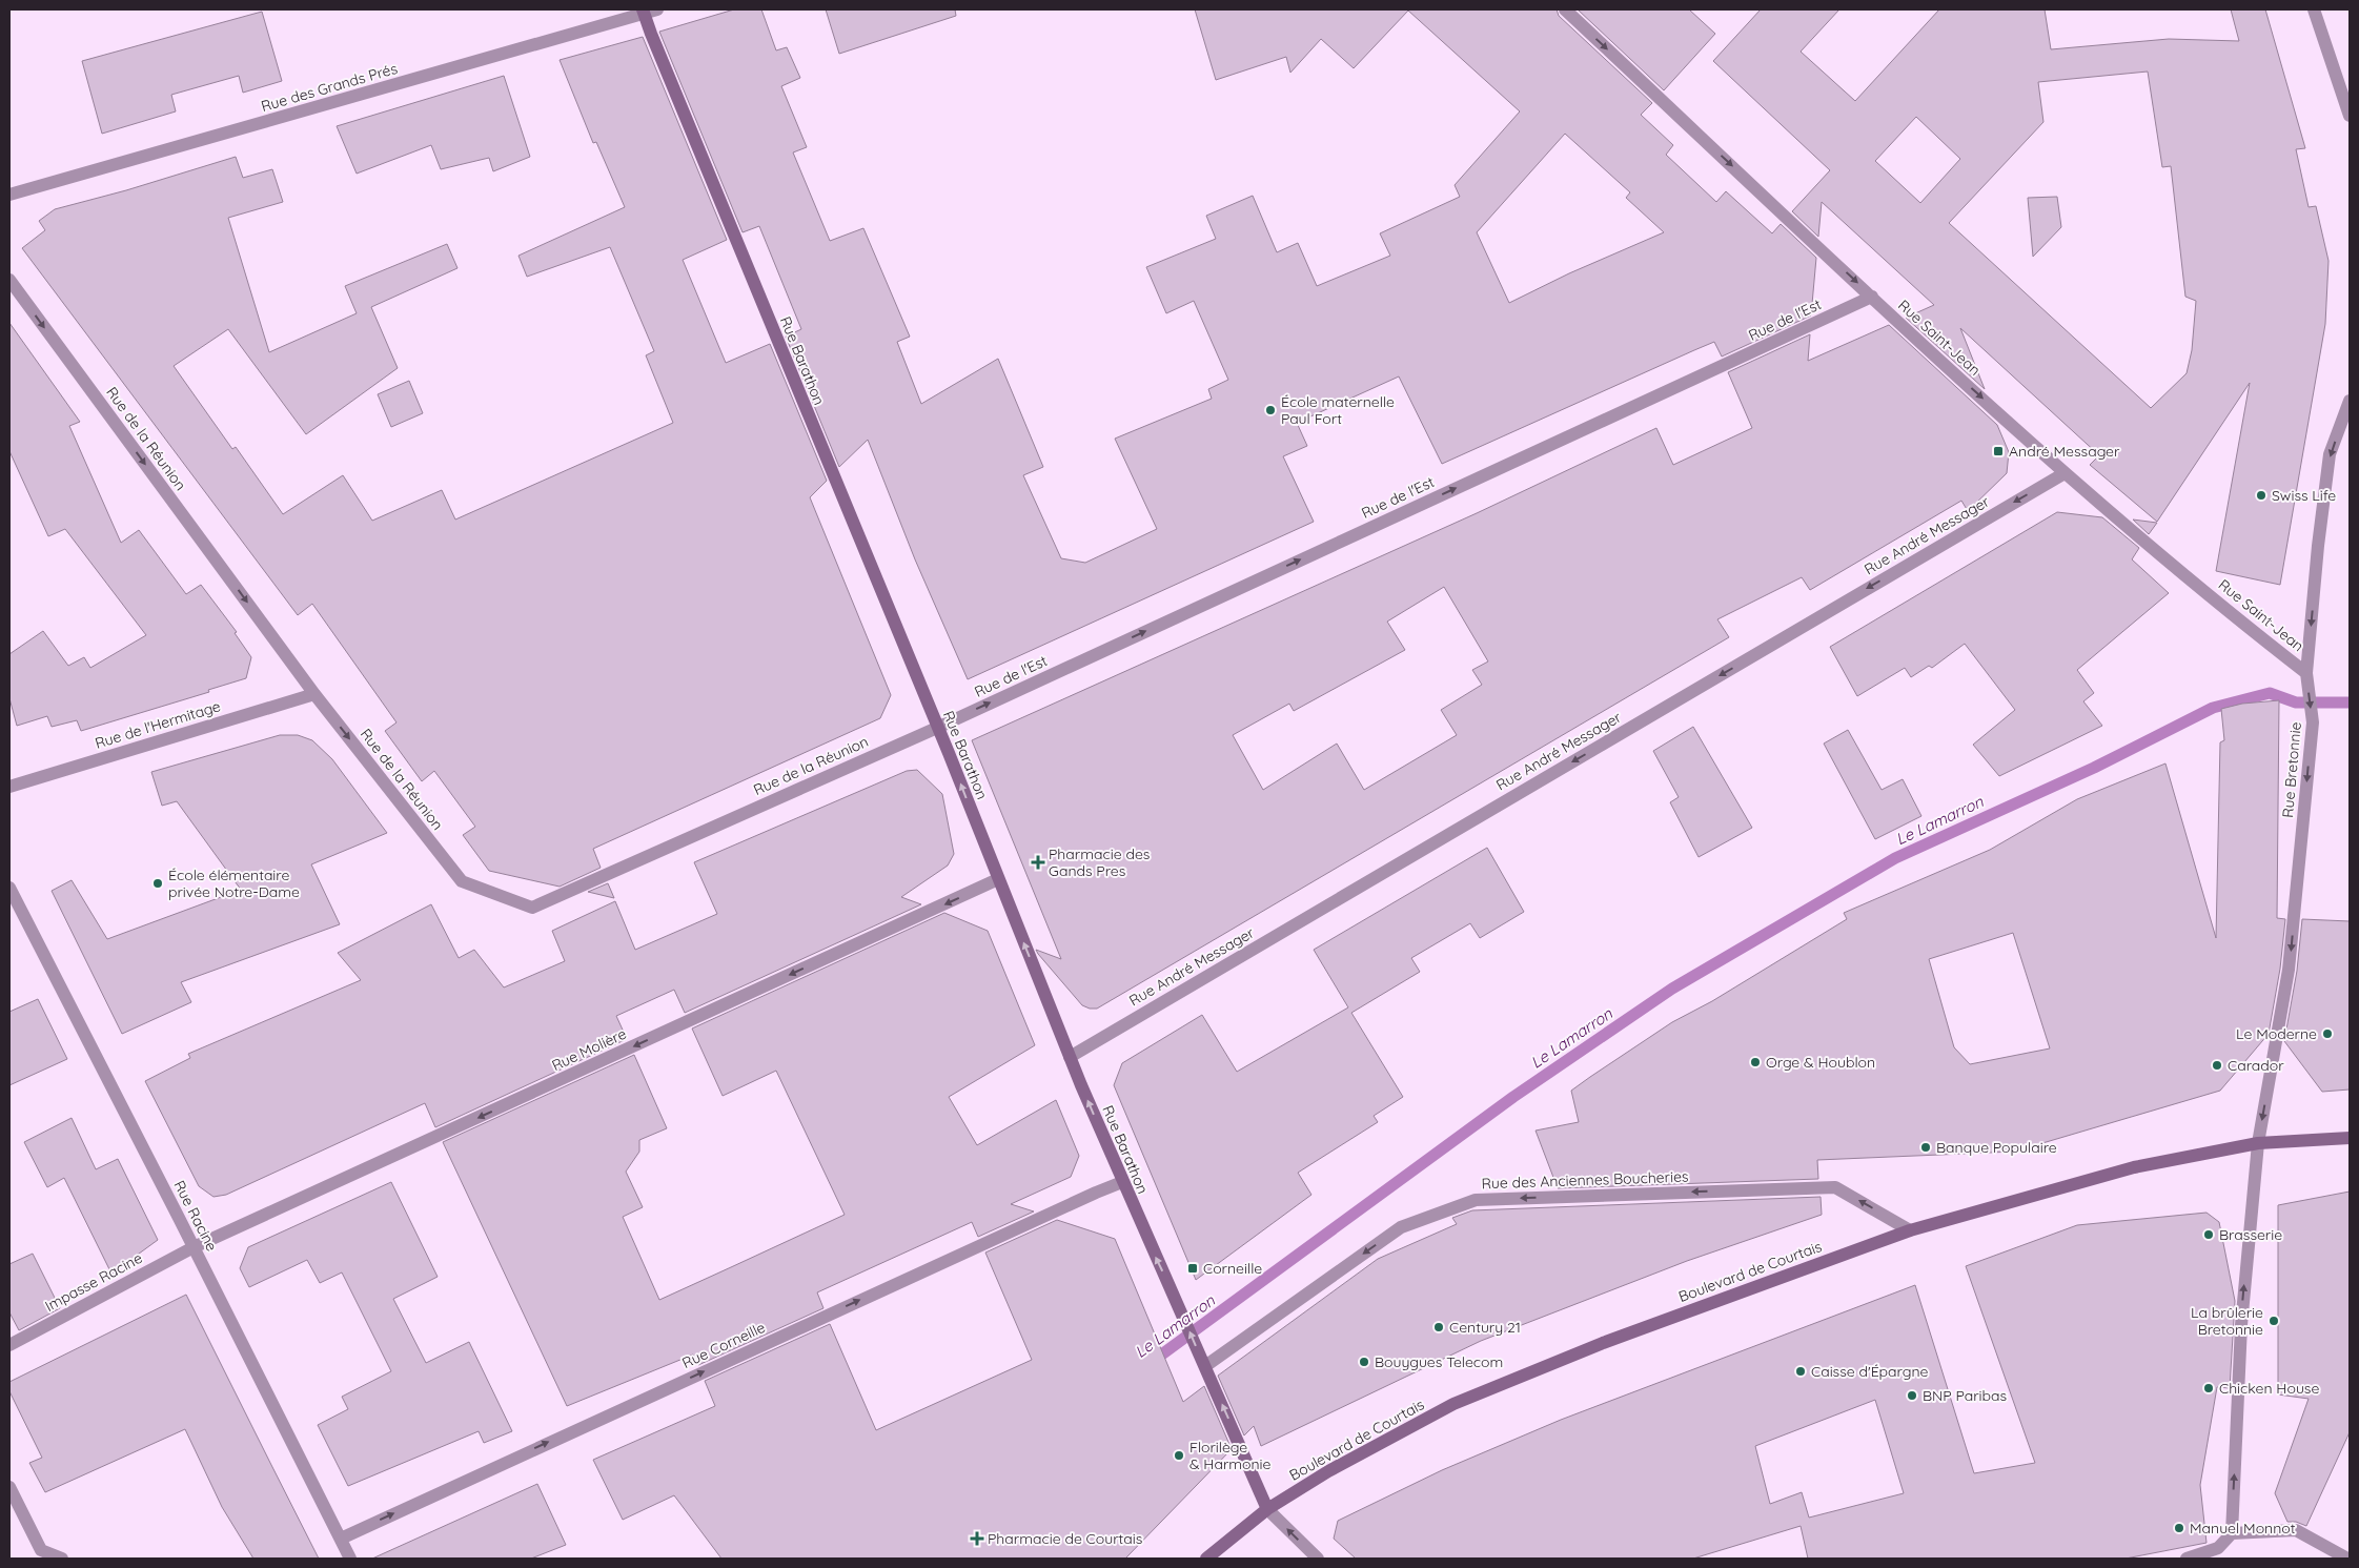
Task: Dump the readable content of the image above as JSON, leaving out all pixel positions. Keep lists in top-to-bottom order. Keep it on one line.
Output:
{"streets":{"main road":["Rue Barathon","Boulevard de Courtais"],"street":["Rue des Grands Prés","Rue de l'Est","Rue Saint-Jean","Rue de la Réunion","Rue André Messager","Rue de l'Hermitage","Rue Bretonnie","Rue Molière","Rue des Anciennes Boucheries","Rue Racine","Impasse Racine","Rue Corneille"]},"crossings":[["Rue des Grands Prés","Rue Barathon"],["Rue de l'Est","Rue Saint-Jean"],["Rue de l'Est","Rue Barathon"],["Rue de l'Est","Rue de la Réunion"],["Rue Saint-Jean","Rue André Messager"],["Rue Saint-Jean","Rue Bretonnie"],["Rue Barathon","Rue de la Réunion"],["Rue Barathon","Rue André Messager"],["Rue Barathon","Rue Molière"],["Rue Barathon","Rue des Anciennes Boucheries"],["Rue Barathon","Boulevard de Courtais"],["Rue Barathon","Rue Corneille"],["Rue de la Réunion","Rue de l'Hermitage"],["Rue Bretonnie","Boulevard de Courtais"],["Rue Molière","Rue Racine"],["Rue Molière","Impasse Racine"],["Rue des Anciennes Boucheries","Boulevard de Courtais"],["Rue Racine","Impasse Racine"],["Rue Racine","Rue Corneille"]],"one_way":["Rue de l'Est","Rue Saint-Jean","Rue Barathon","Rue de la Réunion","Rue André Messager","Rue Molière","Rue des Anciennes Boucheries","Rue Corneille"],"water":["Le Lamarron"],"places":{"other":["École maternelle Paul Fort","Swiss Life","École élémentaire privée Notre-Dame","Le Moderne","Orge & Houblon","Carador","Banque Populaire","Brasserie","La brûlerie Bretonnie","Century 21","Bouygues Telecom","Caisse d'Épargne","Chicken House","BNP Paribas","Florilège & Harmonie","Manuel Monnot"],"transit":["André Messager","Corneille"],"health":["Pharmacie des Gands Pres","Pharmacie de Courtais"]}}
